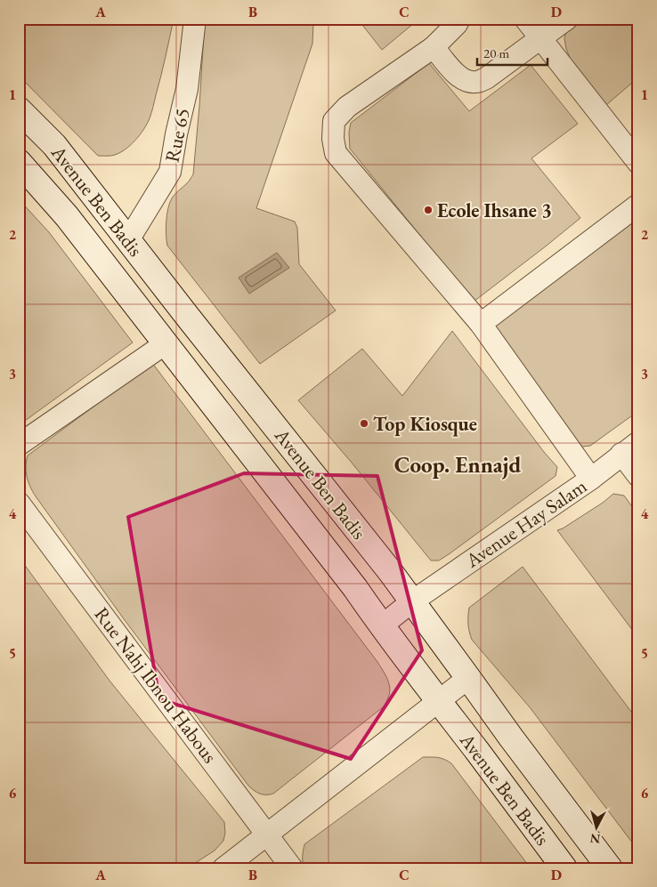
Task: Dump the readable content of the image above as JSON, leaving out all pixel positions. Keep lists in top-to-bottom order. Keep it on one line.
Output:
{"streets":{"main road":["Avenue Ben Badis"],"street":["Rue 65","Avenue Hay Salam","Rue Nahj Ibnou Habous"]},"crossings":[["Rue 65","Avenue Ben Badis"],["Avenue Ben Badis","Avenue Hay Salam"]],"districts":["Coop. Ennajd"],"places":["Ecole Ihsane 3","Top Kiosque"],"scale_bar":"20 m","north":"bottom","grid":{"columns":["A","B","C","D"],"rows":["1","2","3","4","5","6"]}}
